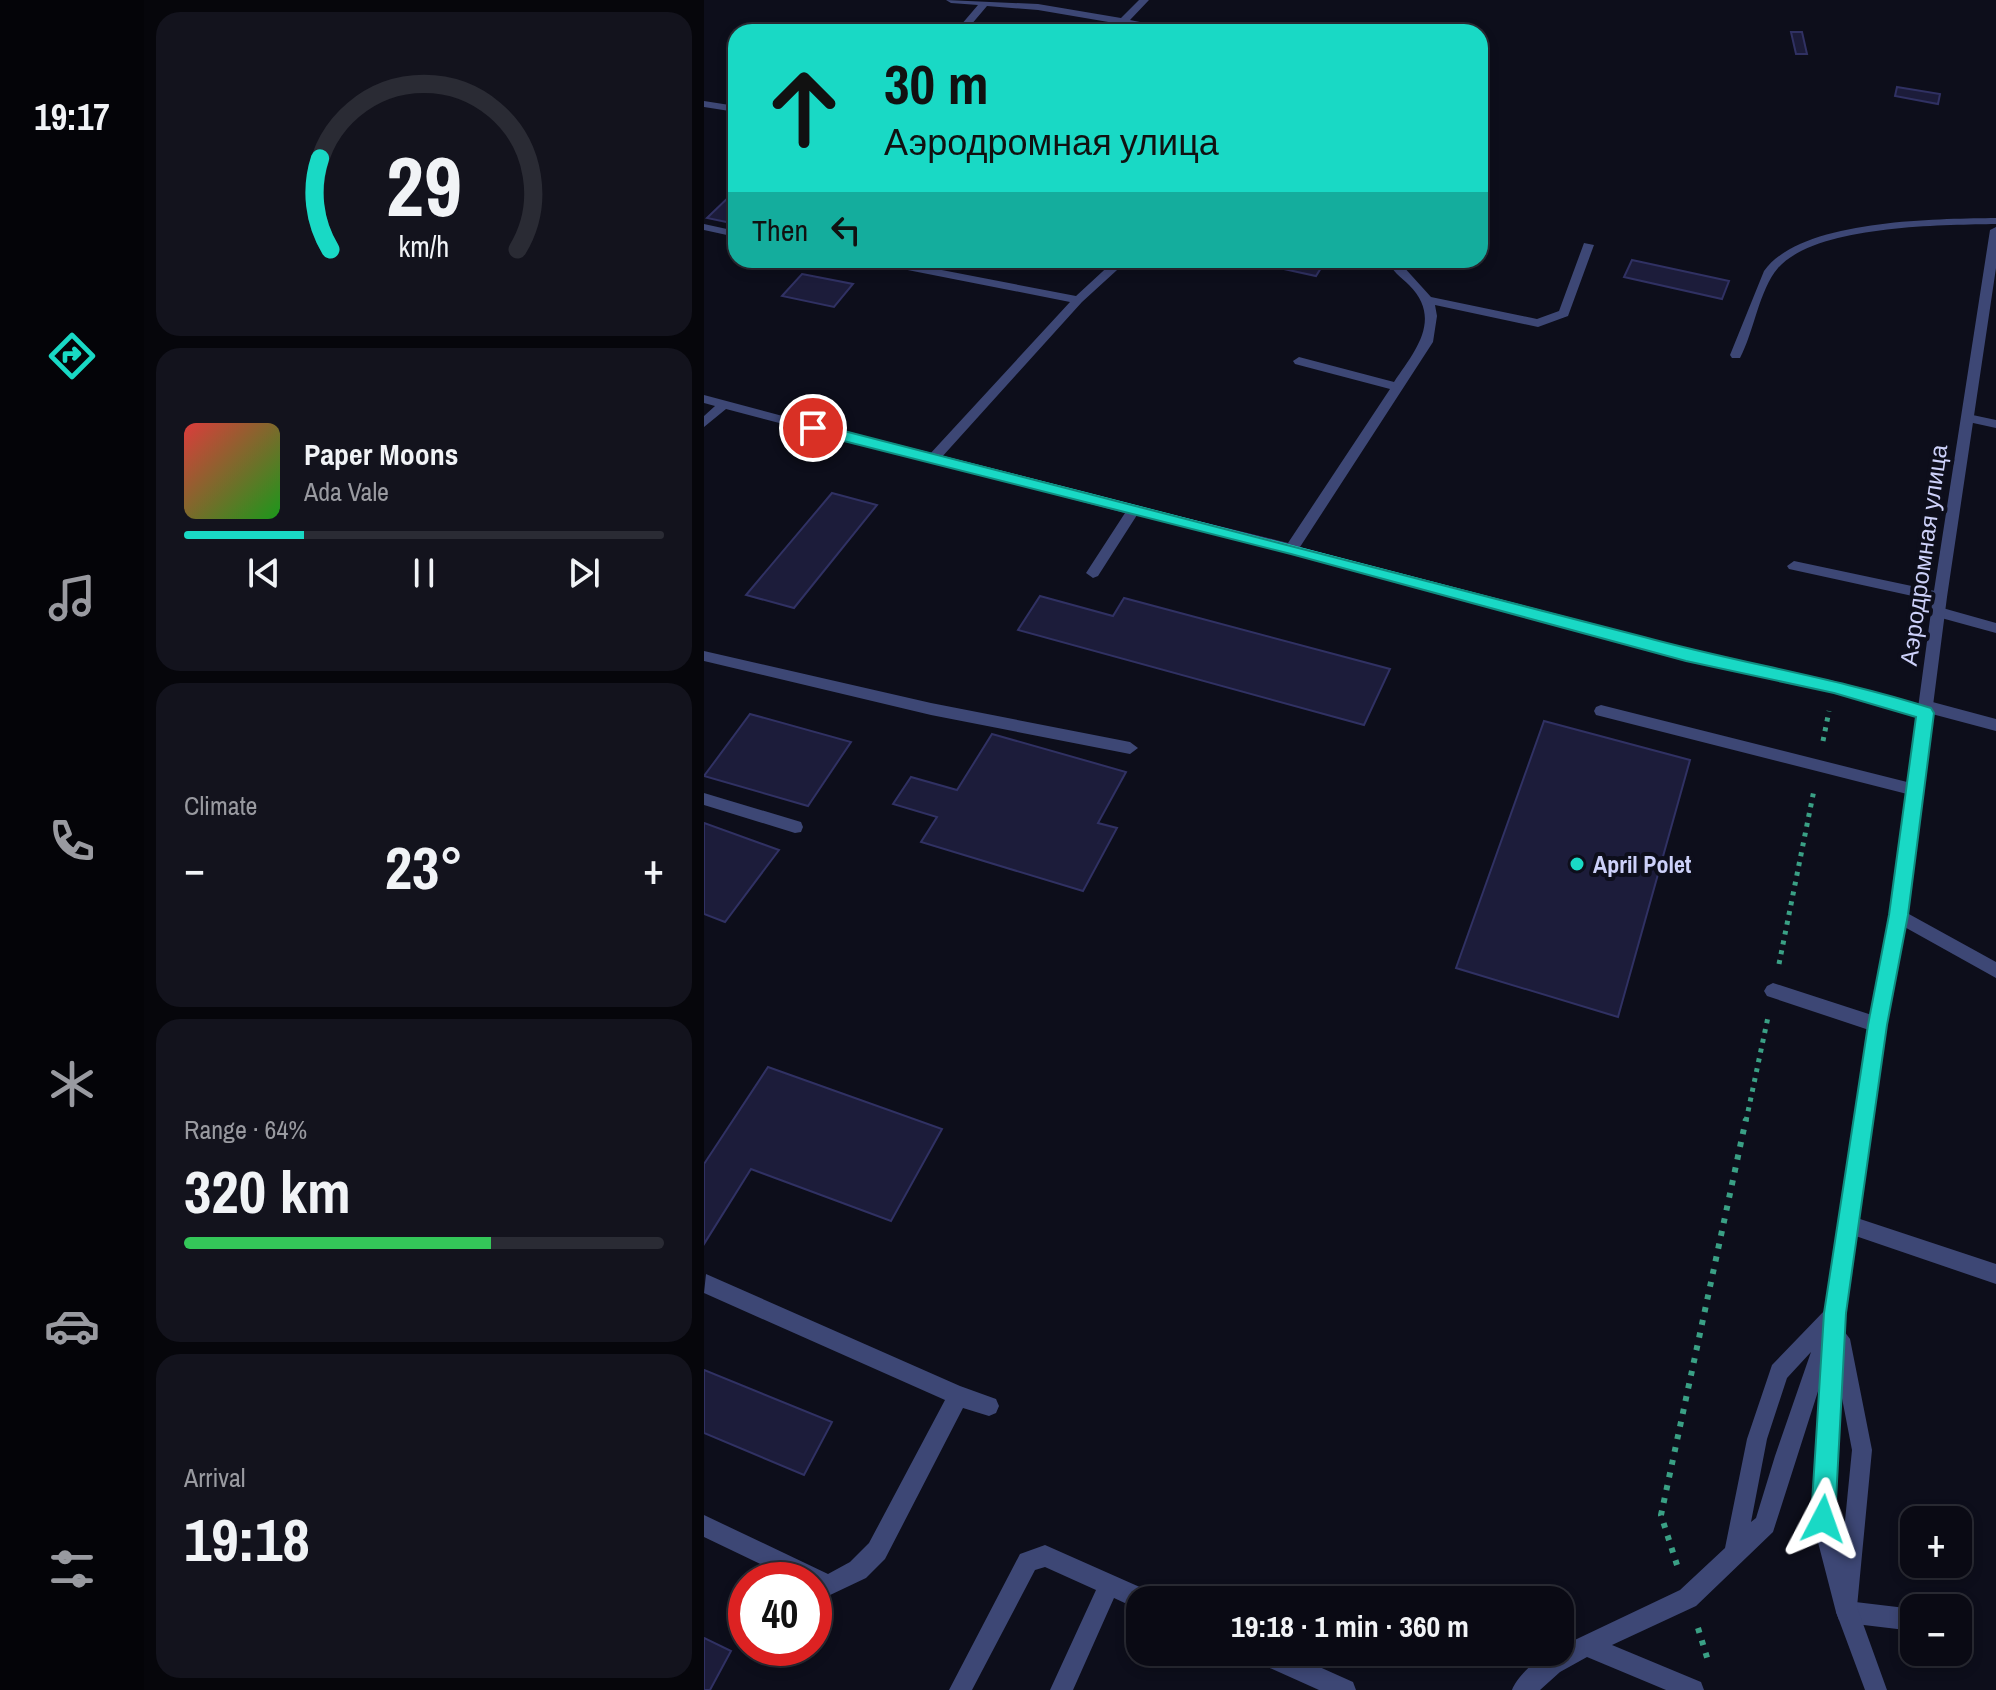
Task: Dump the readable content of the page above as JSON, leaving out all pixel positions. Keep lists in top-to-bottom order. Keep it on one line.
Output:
{"streets":{"street":["Аэродромная улица"]},"places":["April Polet"],"page":{"tabs":"19:17","turn":["30 m","Аэродромная улица"],"then":"Then","song":["Paper Moons","Ada Vale"],"tile":["Climate",["Range · 64%","320 km"],["Arrival","19:18"]],"heat":["−","23°","+"],"map_buttons":["+","−"],"limit":"40","trip":"19:18 · 1 min · 360 m","gauge":["29","km/h"]}}
